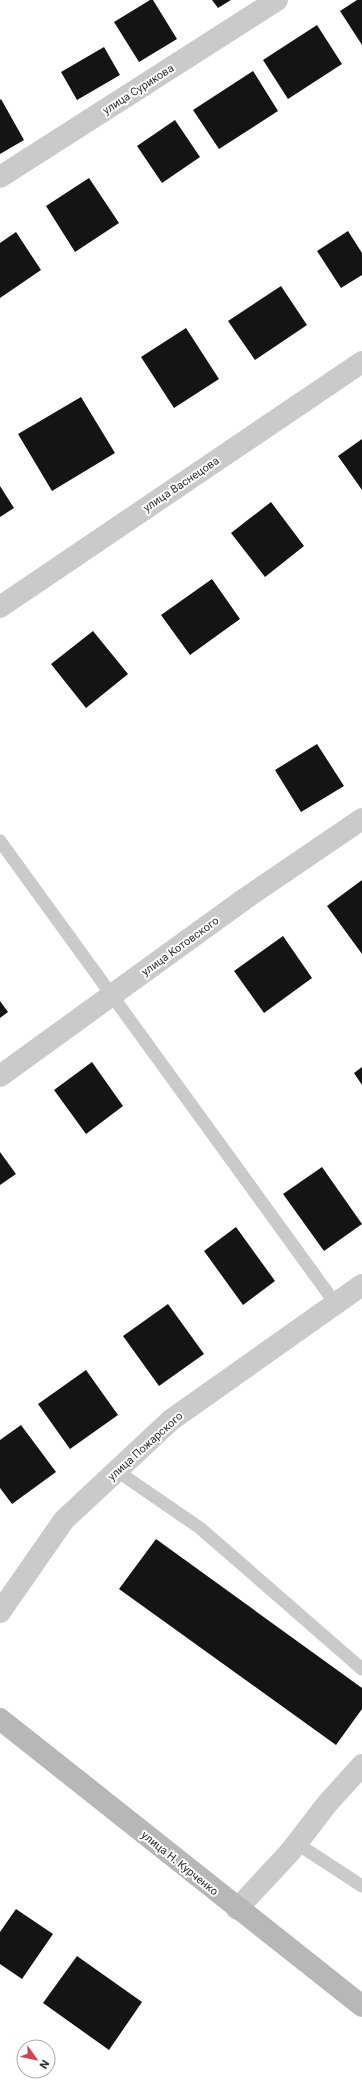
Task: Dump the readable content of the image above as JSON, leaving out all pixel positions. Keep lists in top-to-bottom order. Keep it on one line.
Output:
{"streets":{"main road":["улица Н. Курченко"],"street":["улица Сурикова","улица Васнецова","улица Котовского","улица Пожарского"]},"north":"bottom right"}
